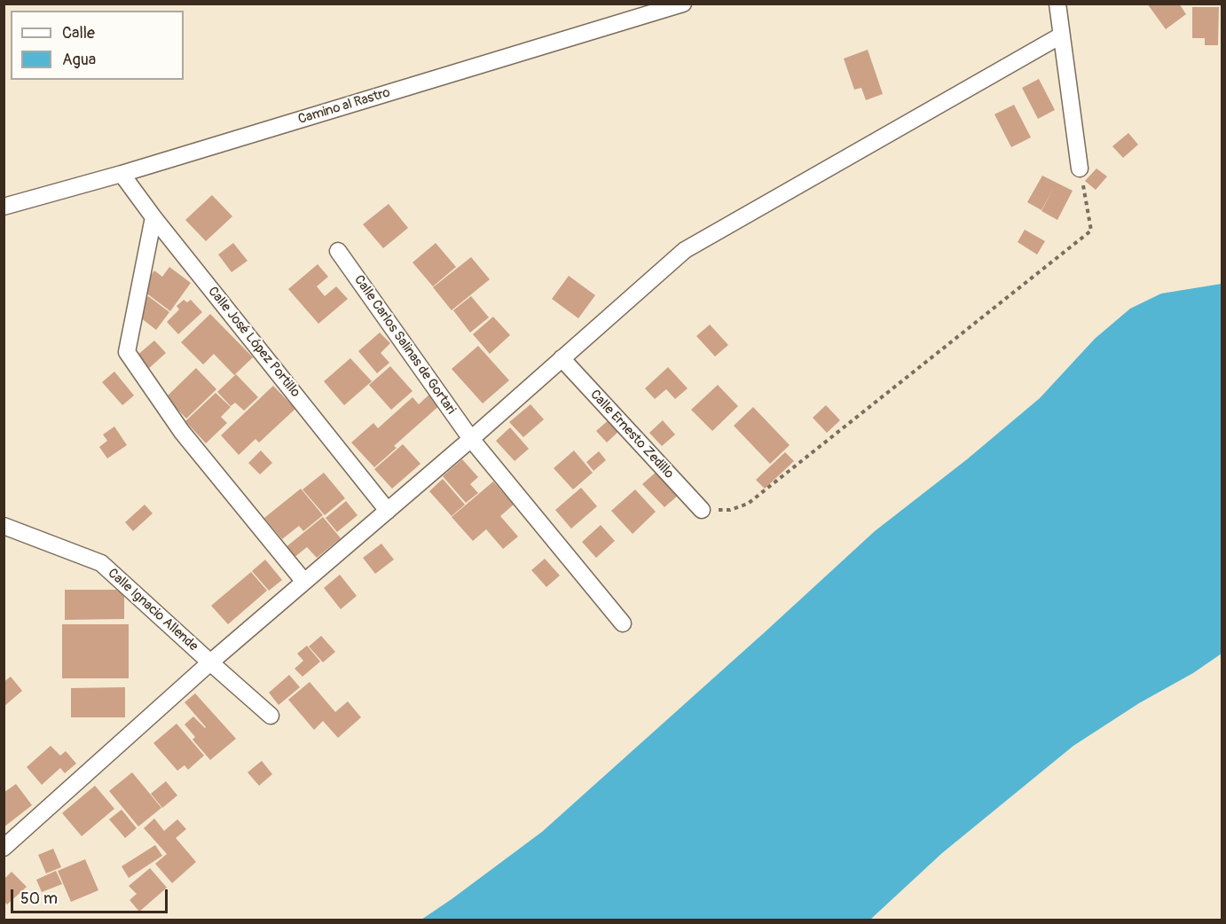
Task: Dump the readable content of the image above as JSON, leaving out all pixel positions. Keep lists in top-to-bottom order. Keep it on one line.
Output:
{"streets":{"street":["Camino al Rastro","Calle José López Portillo","Calle Carlos Salinas de Gortari","Calle Ernesto Zedillo","Calle Ignacio Allende"]},"crossings":[["Camino al Rastro","Calle José López Portillo"]],"legend":["Calle","Agua"],"scale_bar":"50 m"}
